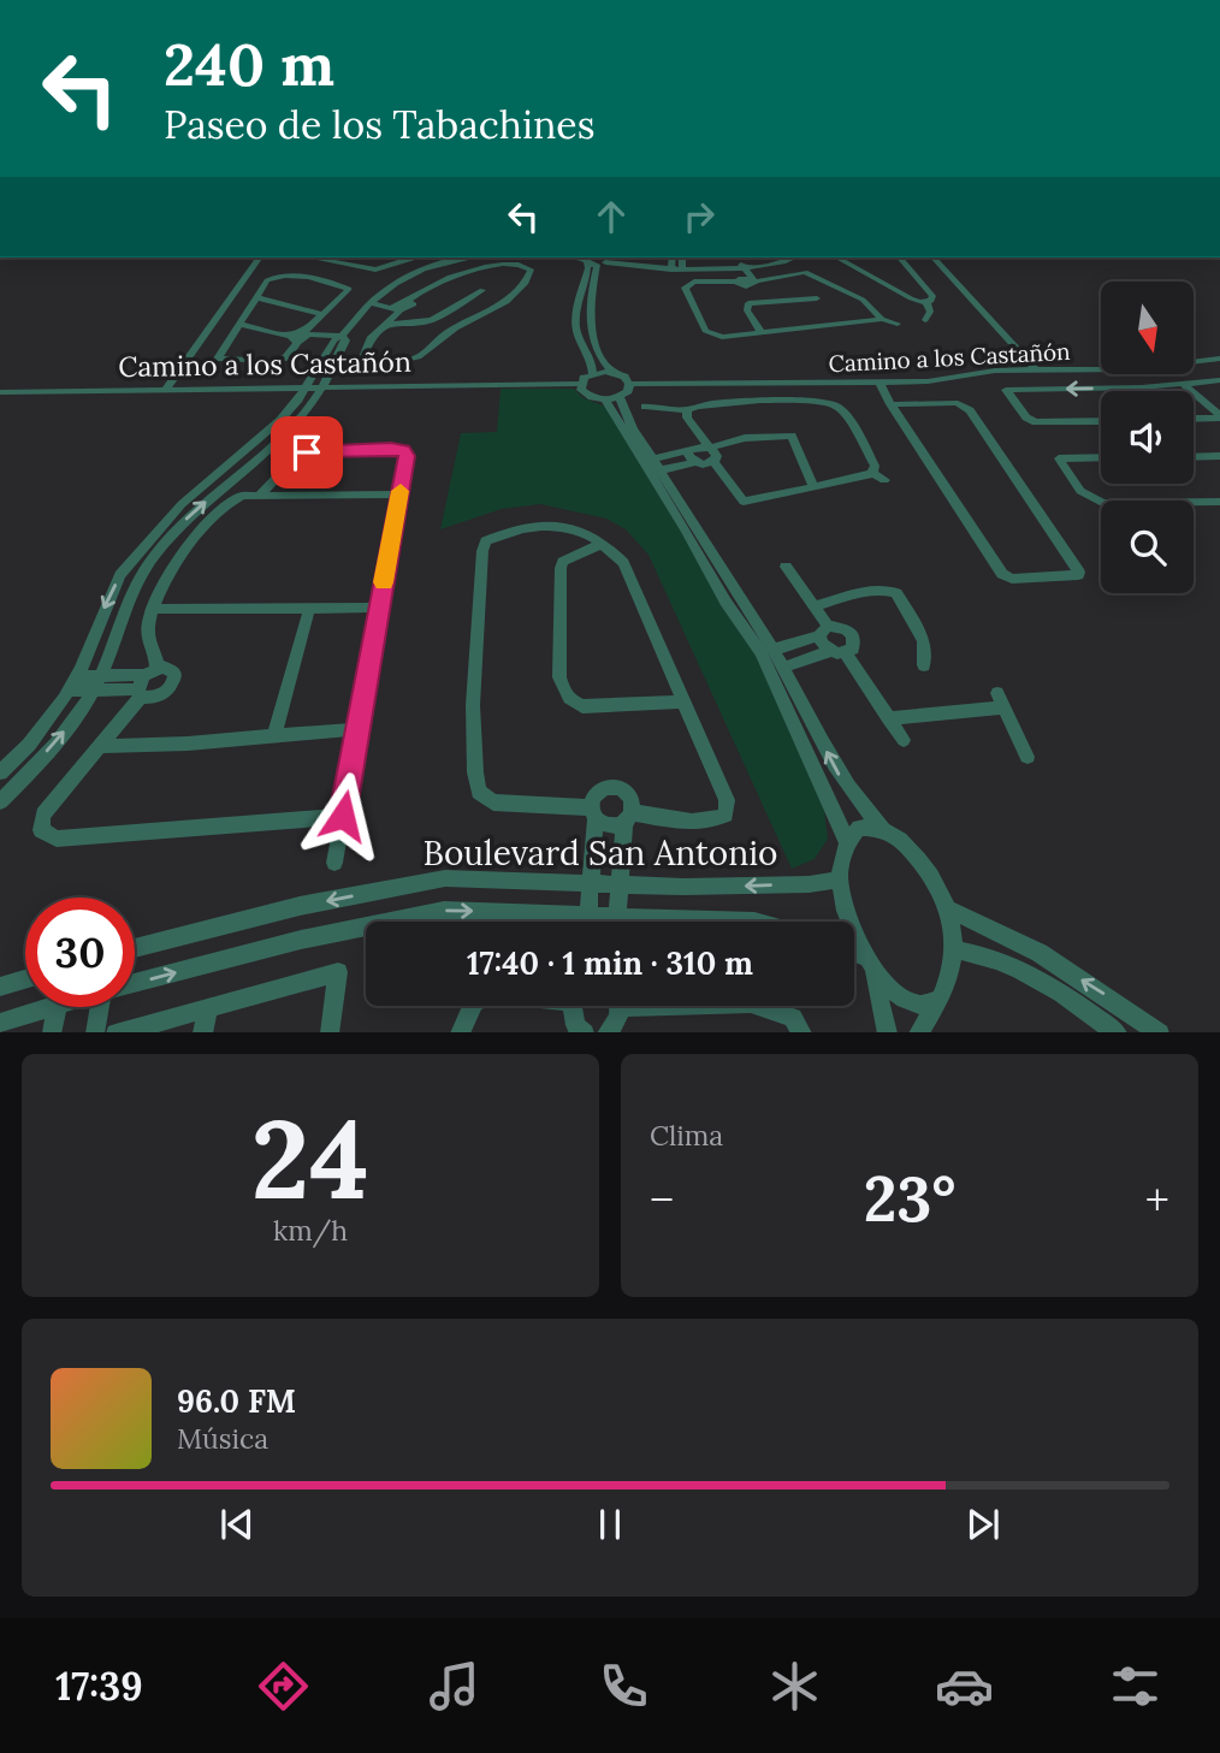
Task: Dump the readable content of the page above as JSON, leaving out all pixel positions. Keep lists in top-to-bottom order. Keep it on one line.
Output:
{"streets":{"street":["Camino a los Castañón","Boulevard San Antonio"]},"north":"bottom","page":{"turn":["240 m","Paseo de los Tabachines"],"limit":"30","trip":"17:40 · 1 min · 310 m","tile":[["24","km/h"],"Clima"],"heat":["−","23°","+"],"song":["96.0 FM","Música"],"tabs":"17:39"}}
